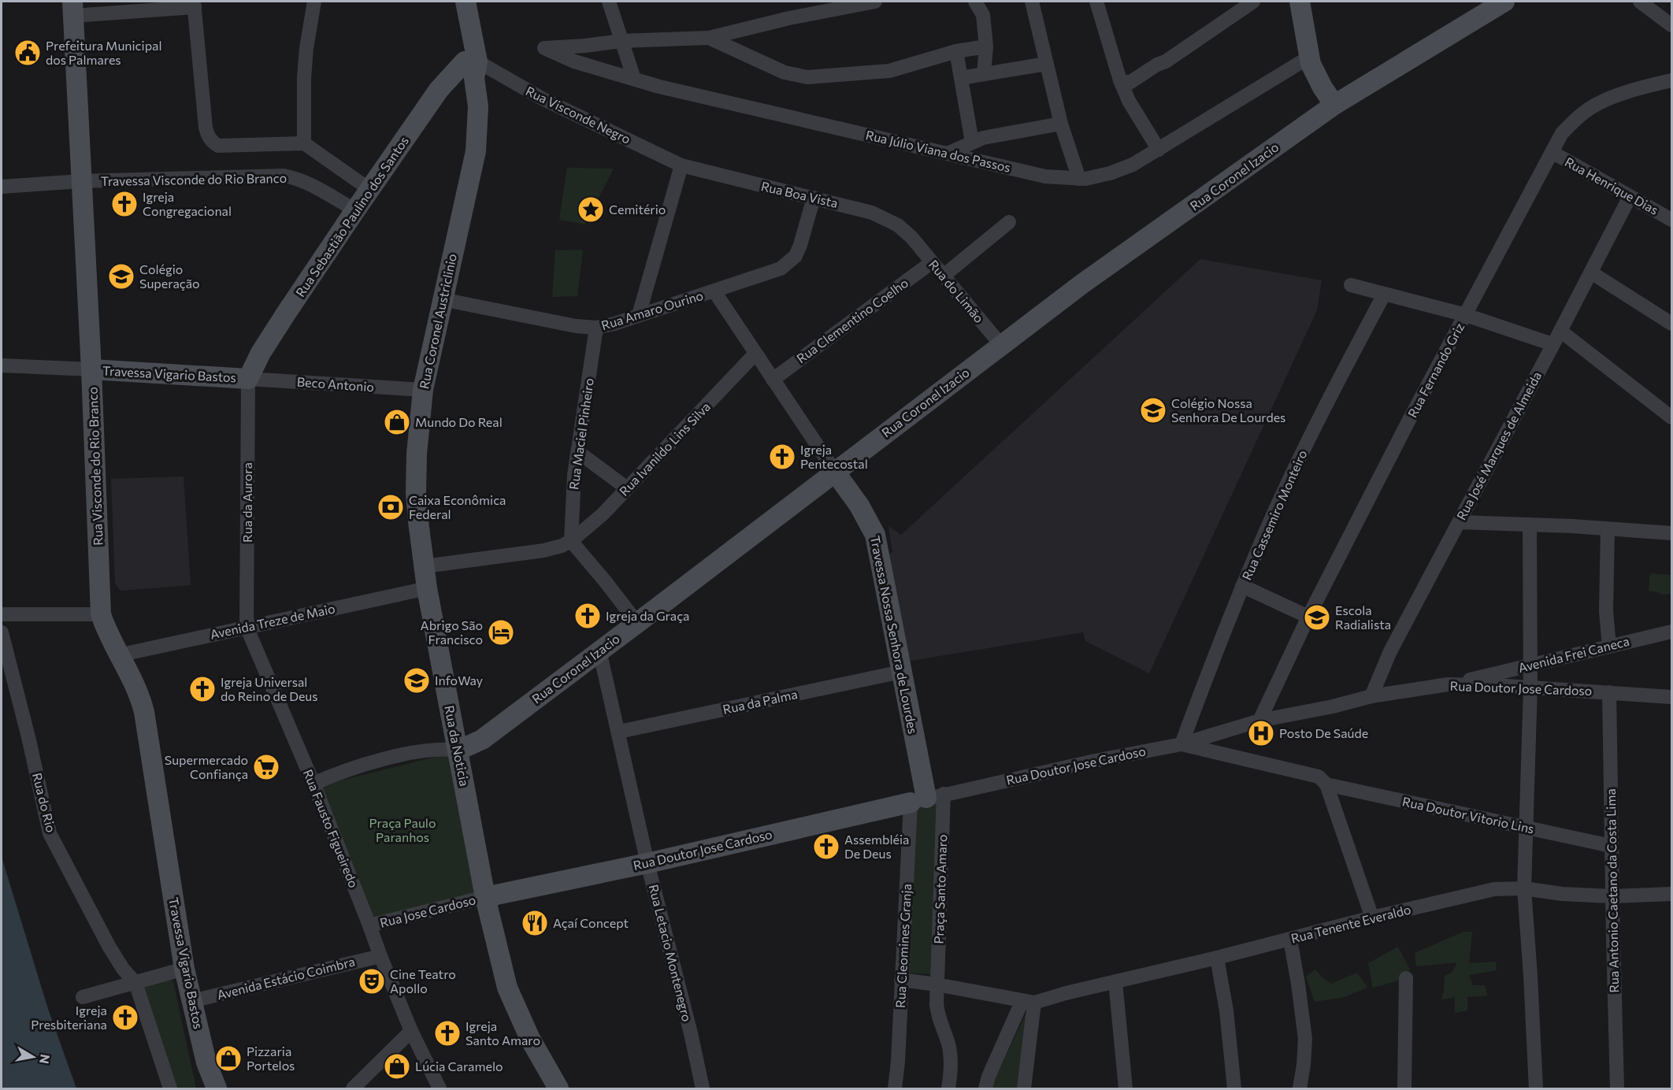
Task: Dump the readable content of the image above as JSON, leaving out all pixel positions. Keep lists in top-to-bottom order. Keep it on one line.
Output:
{"streets":{"street":["Rua Visconde Negro","Rua Júlio Viana dos Passos","Rua Coronel Izacio","Travessa Visconde do Rio Branco","Rua Henrique Dias","Rua Boa Vista","Rua Sebastião Paulino dos Santos","Rua do Limão","Rua Amaro Ourino","Rua Clementino Coelho","Rua Coronel Austriclinio","Rua Fernando Griz","Travessa Vigario Bastos","Beco Antonio","Rua Maciel Pinheiro","Rua José Marques de Almeida","Rua Ivanildo Lins Silva","Rua Visconde do Rio Branco","Rua da Aurora","Rua Cassemiro Monteiro","Avenida Treze de Maio","Travessa Nossa Senhora de Lourdes","Avenida Frei Caneca","Rua Doutor Jose Cardoso","Rua da Palma","Rua da Noticia","Rua do Rio","Rua Doutor Vitorio Lins","Rua Fausto Figueiredo","Praça Santo Amaro","Rua Antonio Caetano da Costa Lima","Rua Jose Cardoso","Rua Tenente Everaldo","Rua Cleomines Granja","Rua Letacio Montenegro","Avenida Estácio Coimbra"]},"crossings":[["Rua Visconde Negro","Rua Boa Vista"],["Rua Visconde Negro","Rua Sebastião Paulino dos Santos"],["Rua Visconde Negro","Rua Coronel Austriclinio"],["Rua Coronel Izacio","Rua do Limão"],["Rua Coronel Izacio","Travessa Nossa Senhora de Lourdes"],["Rua Coronel Izacio","Rua da Noticia"],["Rua Coronel Izacio","Rua Fausto Figueiredo"],["Rua Coronel Izacio","Rua Letacio Montenegro"],["Travessa Visconde do Rio Branco","Rua Sebastião Paulino dos Santos"],["Travessa Visconde do Rio Branco","Rua Visconde do Rio Branco"],["Rua Henrique Dias","Rua Fernando Griz"],["Rua Henrique Dias","Rua José Marques de Almeida"],["Rua Boa Vista","Rua do Limão"],["Rua Boa Vista","Rua Amaro Ourino"],["Rua Sebastião Paulino dos Santos","Rua Coronel Austriclinio"],["Rua Sebastião Paulino dos Santos","Travessa Vigario Bastos"],["Rua Sebastião Paulino dos Santos","Beco Antonio"],["Rua Sebastião Paulino dos Santos","Rua da Aurora"],["Rua do Limão","Rua Clementino Coelho"],["Rua Amaro Ourino","Rua Coronel Austriclinio"],["Rua Amaro Ourino","Rua Maciel Pinheiro"],["Rua Amaro Ourino","Travessa Nossa Senhora de Lourdes"],["Rua Clementino Coelho","Travessa Nossa Senhora de Lourdes"],["Rua Coronel Austriclinio","Beco Antonio"],["Rua Coronel Austriclinio","Rua da Noticia"],["Rua Fernando Griz","Rua Doutor Jose Cardoso"],["Travessa Vigario Bastos","Beco Antonio"],["Travessa Vigario Bastos","Rua Visconde do Rio Branco"],["Travessa Vigario Bastos","Rua da Aurora"],["Travessa Vigario Bastos","Avenida Estácio Coimbra"],["Beco Antonio","Rua da Aurora"],["Rua Maciel Pinheiro","Rua Ivanildo Lins Silva"],["Rua José Marques de Almeida","Rua Doutor Jose Cardoso"],["Rua Ivanildo Lins Silva","Travessa Nossa Senhora de Lourdes"],["Rua Visconde do Rio Branco","Avenida Treze de Maio"],["Rua da Aurora","Avenida Treze de Maio"],["Rua da Aurora","Rua Fausto Figueiredo"],["Rua Cassemiro Monteiro","Rua Doutor Jose Cardoso"],["Rua Cassemiro Monteiro","Rua Doutor Vitorio Lins"],["Avenida Treze de Maio","Rua da Noticia"],["Avenida Treze de Maio","Rua Fausto Figueiredo"],["Travessa Nossa Senhora de Lourdes","Rua Doutor Jose Cardoso"],["Travessa Nossa Senhora de Lourdes","Rua da Palma"],["Travessa Nossa Senhora de Lourdes","Praça Santo Amaro"],["Travessa Nossa Senhora de Lourdes","Rua Cleomines Granja"],["Avenida Frei Caneca","Rua Doutor Jose Cardoso"],["Rua Doutor Jose Cardoso","Rua da Noticia"],["Rua Doutor Jose Cardoso","Rua Doutor Vitorio Lins"],["Rua Doutor Jose Cardoso","Praça Santo Amaro"],["Rua Doutor Jose Cardoso","Rua Antonio Caetano da Costa Lima"],["Rua Doutor Jose Cardoso","Rua Jose Cardoso"],["Rua Doutor Jose Cardoso","Rua Cleomines Granja"],["Rua Doutor Jose Cardoso","Rua Letacio Montenegro"],["Rua da Palma","Rua Letacio Montenegro"],["Rua da Noticia","Rua Jose Cardoso"],["Rua Doutor Vitorio Lins","Rua Antonio Caetano da Costa Lima"],["Rua Fausto Figueiredo","Rua Jose Cardoso"],["Rua Fausto Figueiredo","Avenida Estácio Coimbra"],["Praça Santo Amaro","Rua Cleomines Granja"],["Rua Antonio Caetano da Costa Lima","Rua Tenente Everaldo"]],"parks":["Praça Paulo Paranhos"],"places":{"public building":["Prefeitura Municipal dos Palmares"],"church":["Igreja Congregacional","Igreja Pentecostal","Igreja da Graça","Igreja Universal do Reino de Deus","Assembléia De Deus","Igreja Presbiteriana","Igreja Santo Amaro"],"place":["Cemitério"],"school or university":["Colégio Superação","Colégio Nossa Senhora De Lourdes","Escola Radialista","InfoWay"],"shop":["Mundo Do Real","Pizzaria Portelos","Lúcia Caramelo"],"bank":["Caixa Econômica Federal"],"hotel":["Abrigo São Francisco"],"hospital":["Posto De Saúde"],"supermarket":["Supermercado Confiança"],"restaurant":["Açaí Concept"],"theatre":["Cine Teatro Apollo"]},"north":"right"}
